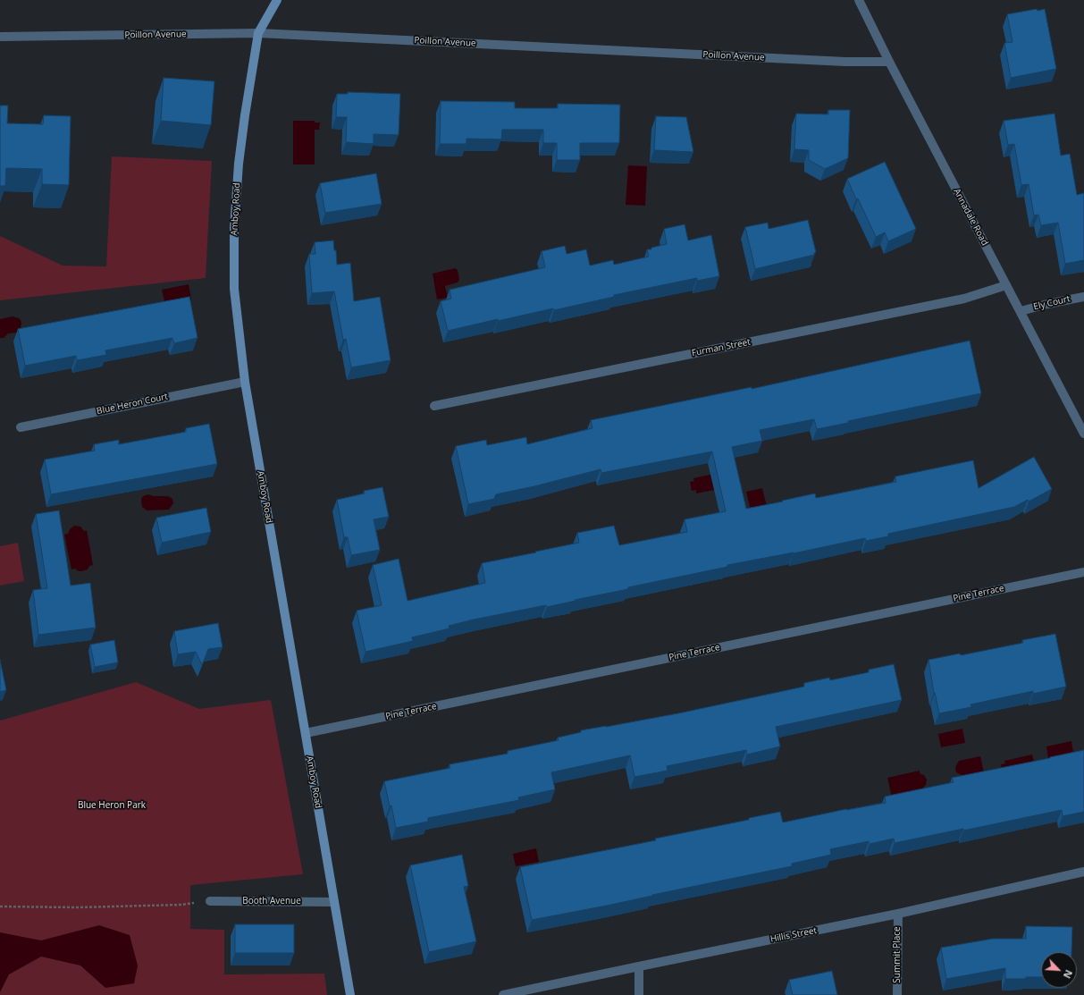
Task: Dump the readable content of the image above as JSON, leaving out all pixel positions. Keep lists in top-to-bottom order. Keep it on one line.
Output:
{"streets":{"main road":["Amboy Road"],"street":["Poillon Avenue","Annadale Road","Ely Court","Furman Street","Blue Heron Court","Pine Terrace","Booth Avenue","Hillis Street","Summit Place"]},"crossings":[["Poillon Avenue","Amboy Road"],["Poillon Avenue","Annadale Road"],["Amboy Road","Blue Heron Court"],["Amboy Road","Pine Terrace"],["Amboy Road","Booth Avenue"],["Annadale Road","Ely Court"],["Annadale Road","Furman Street"],["Hillis Street","Summit Place"]],"parks":["Blue Heron Park"],"north":"bottom right"}
